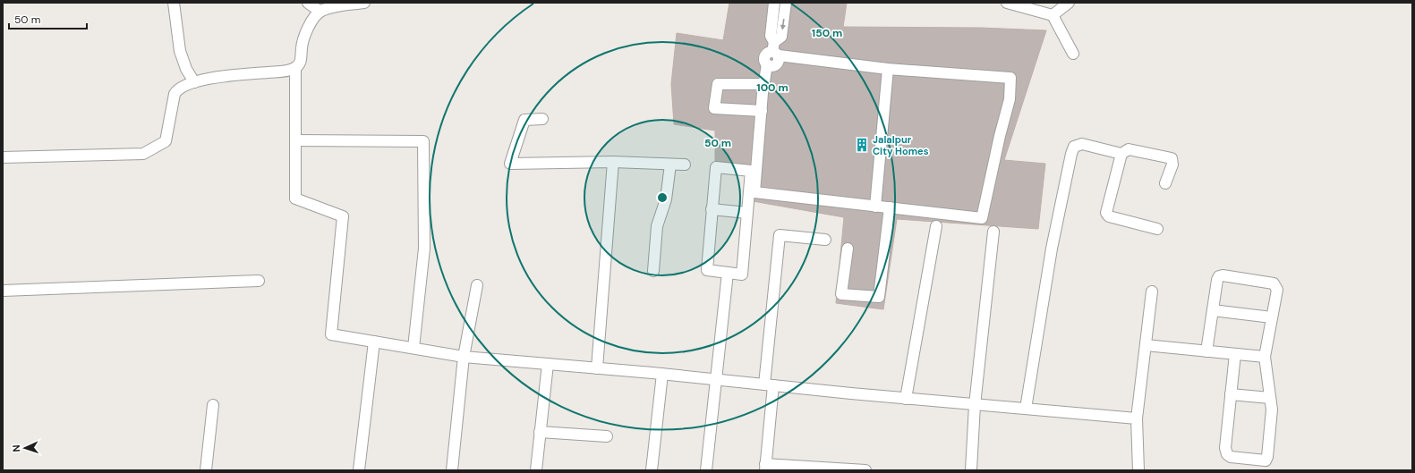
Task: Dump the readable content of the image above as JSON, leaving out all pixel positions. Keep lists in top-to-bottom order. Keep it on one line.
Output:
{"places":{"building":["Jalalpur City Homes"]},"scale_bar":"50 m","north":"left","rings":["150 m","100 m","50 m"]}
